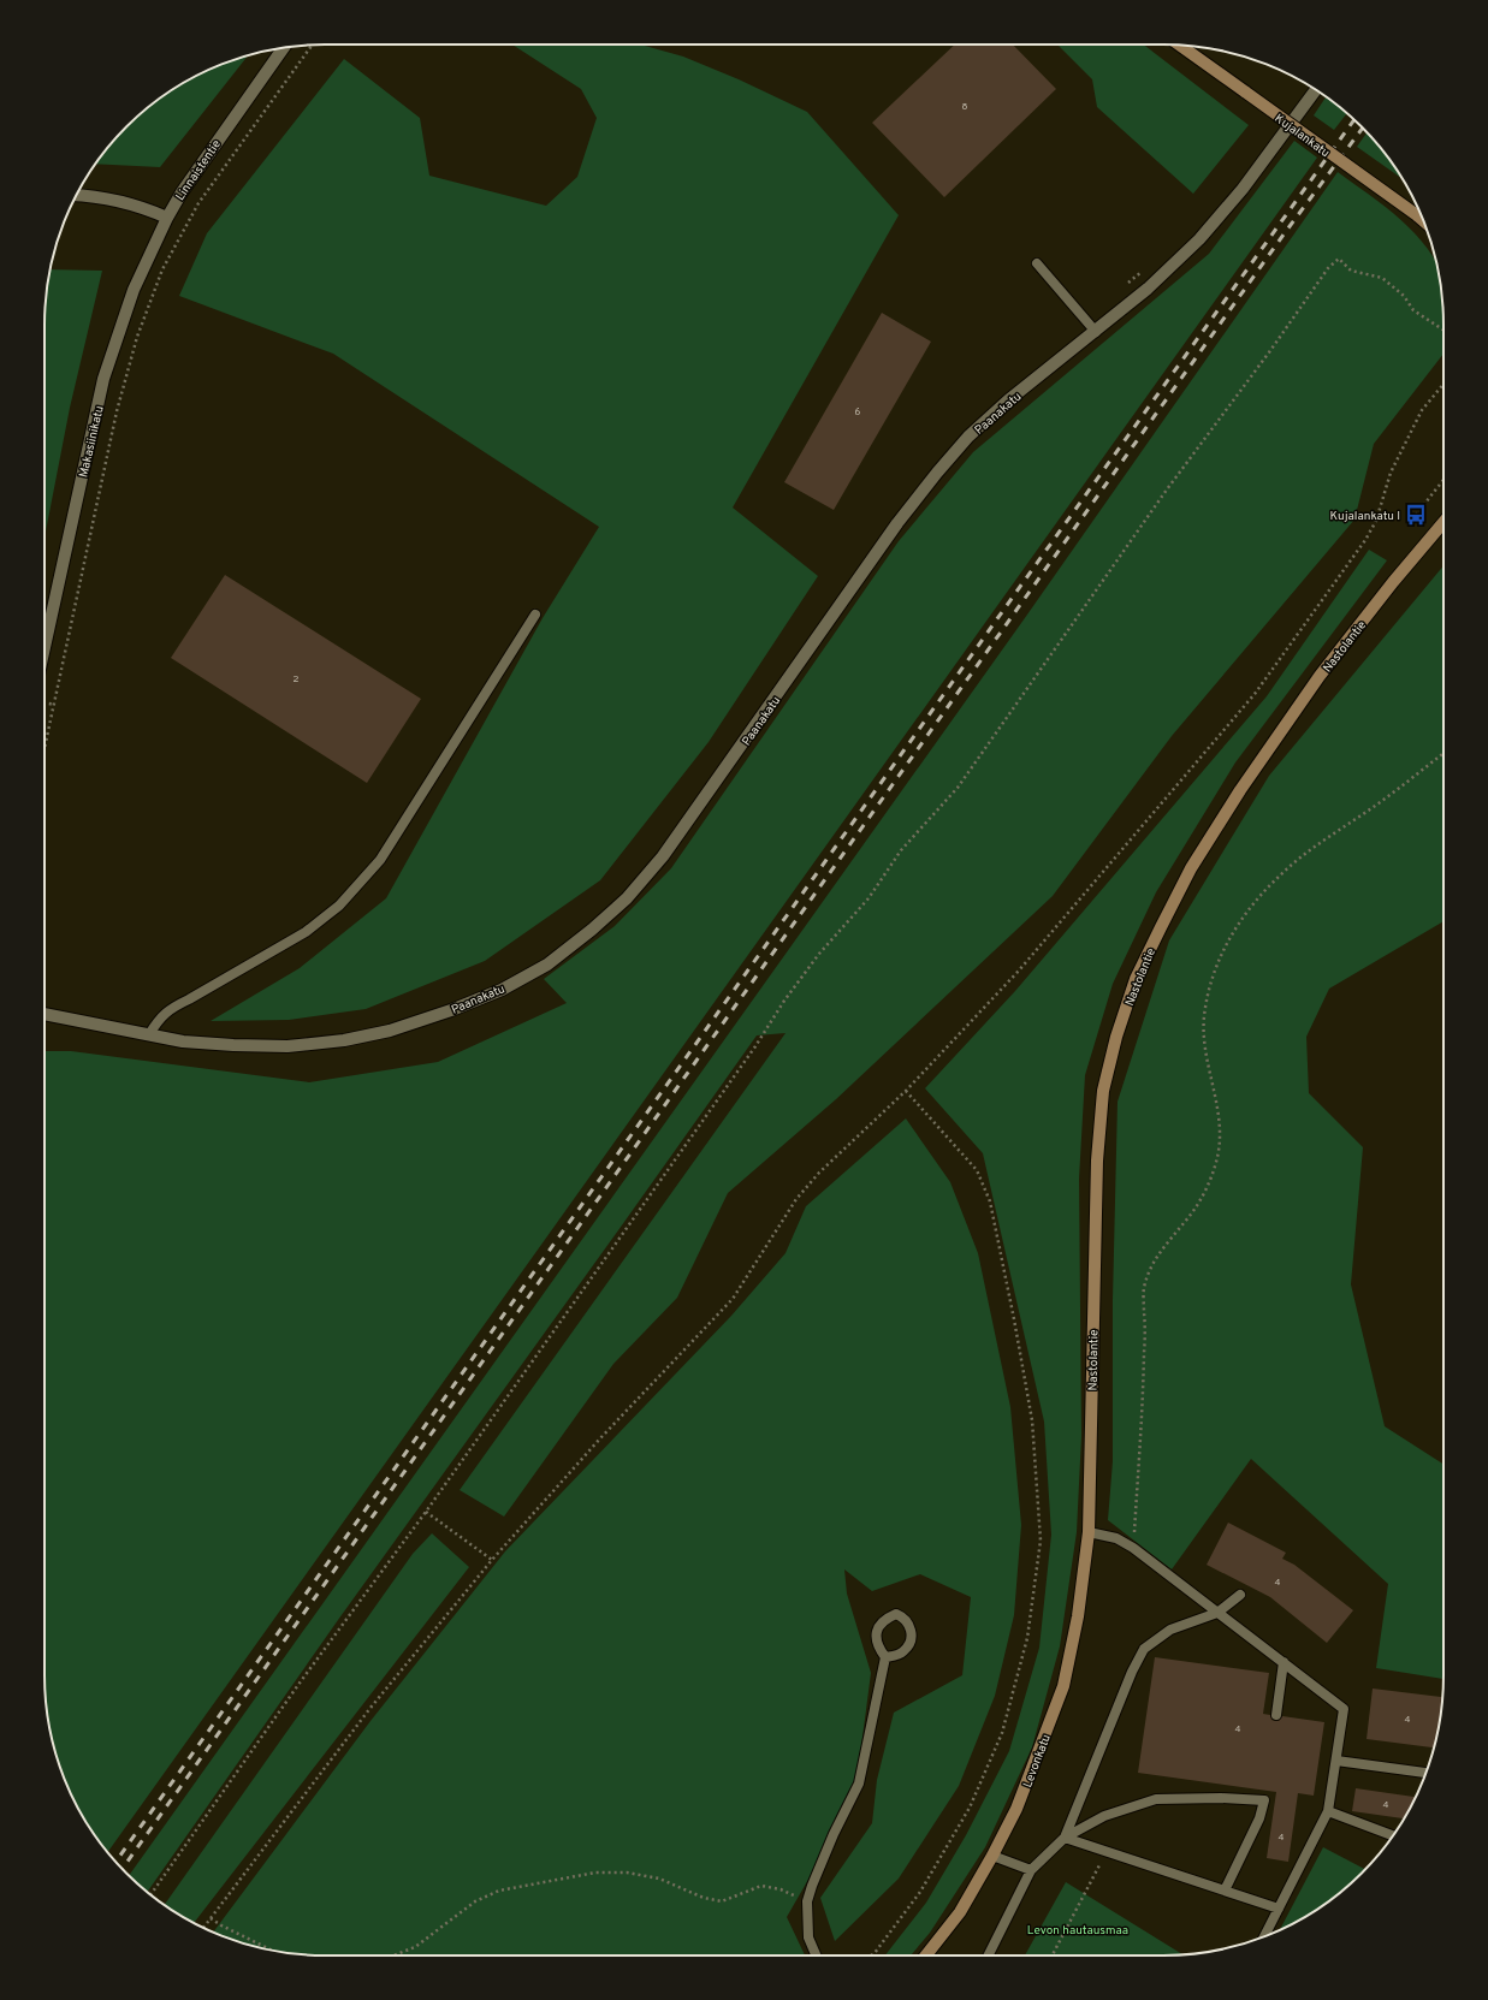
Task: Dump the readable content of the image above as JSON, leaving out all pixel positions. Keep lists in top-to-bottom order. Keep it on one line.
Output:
{"streets":{"main road":["Kujalankatu","Nastolantie","Levonkatu"],"street":["Linnaistentie","Paanakatu","Makasiinikatu"]},"crossings":[["Linnaistentie","Makasiinikatu"],["Nastolantie","Levonkatu"]],"parks":["Levon hautausmaa"],"places":{"bus stop":["Kujalankatu I"]},"house_numbers":["8","6","2","4","4","4","4","4"]}
